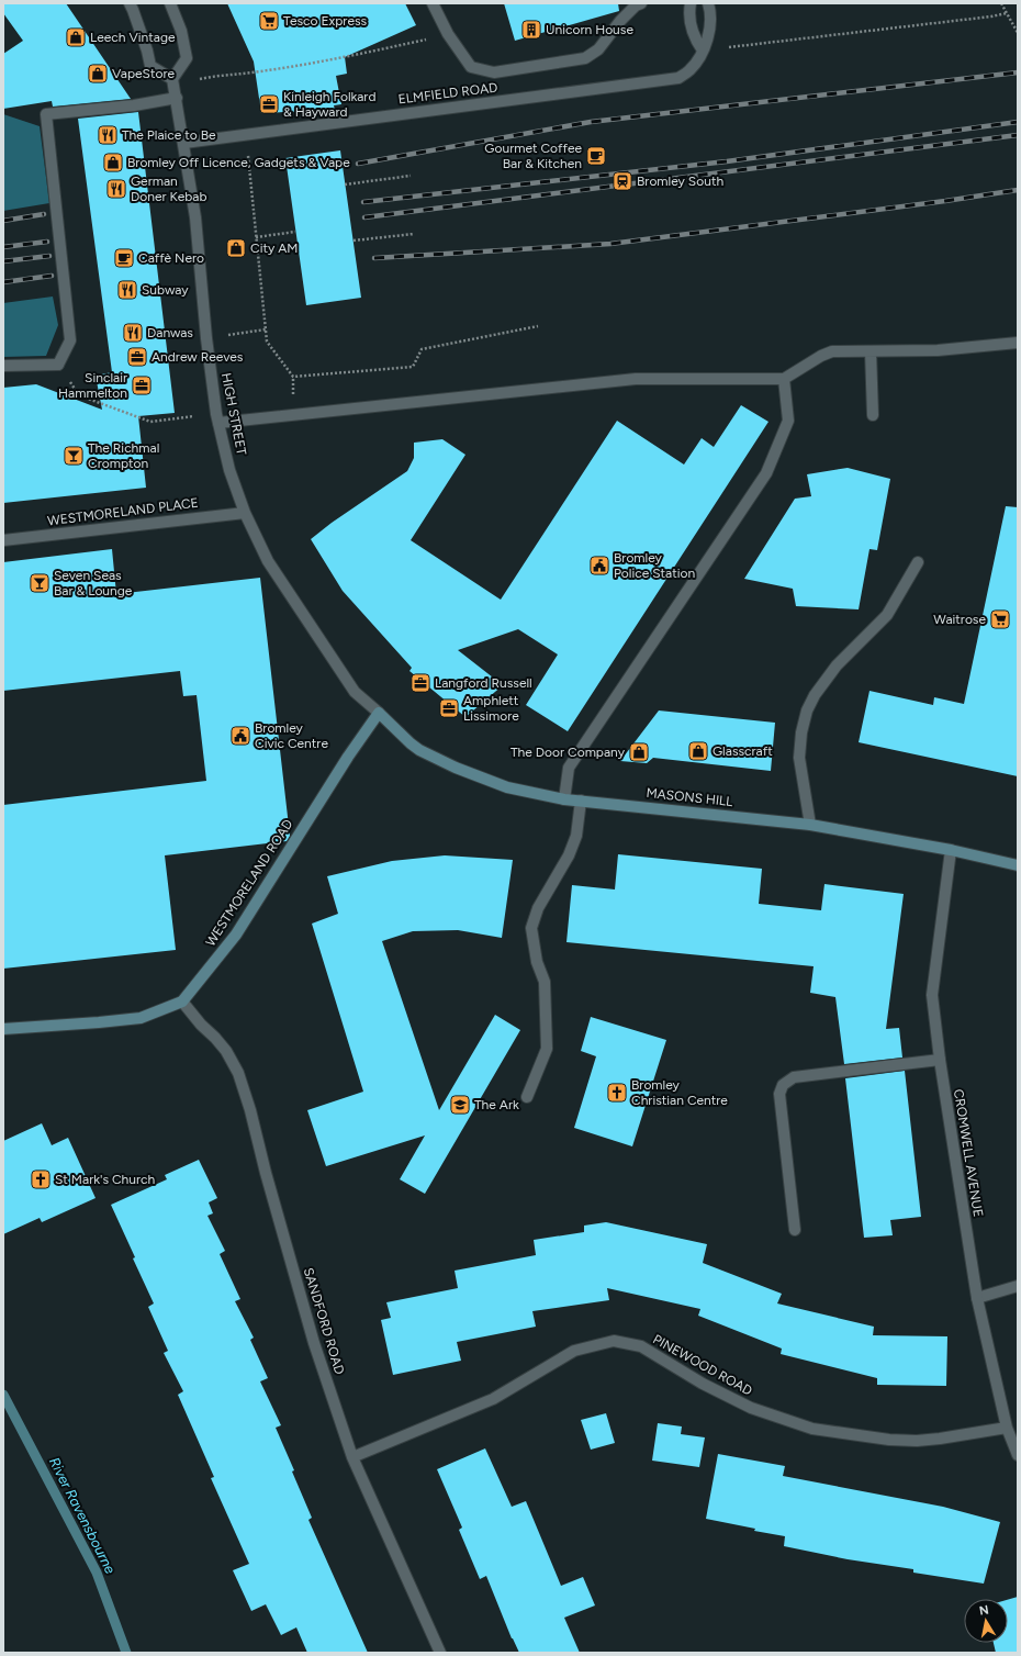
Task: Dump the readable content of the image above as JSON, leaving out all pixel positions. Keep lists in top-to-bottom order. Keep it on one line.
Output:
{"streets":{"main road":["MASONS HILL","WESTMORELAND ROAD"],"street":["ELMFIELD ROAD","HIGH STREET","WESTMORELAND PLACE","CROMWELL AVENUE","SANDFORD ROAD","PINEWOOD ROAD"]},"crossings":[["ELMFIELD ROAD","HIGH STREET"],["HIGH STREET","WESTMORELAND PLACE"],["HIGH STREET","MASONS HILL"],["HIGH STREET","WESTMORELAND ROAD"],["MASONS HILL","WESTMORELAND ROAD"],["MASONS HILL","CROMWELL AVENUE"],["WESTMORELAND ROAD","SANDFORD ROAD"],["CROMWELL AVENUE","PINEWOOD ROAD"],["SANDFORD ROAD","PINEWOOD ROAD"]],"water":["River Ravensbourne"],"places":{"supermarket":["Tesco Express","Waitrose"],"building":["Unicorn House"],"shop":["Leech Vintage","VapeStore","Bromley Off Licence, Gadgets & Vape","City AM","Glasscraft","The Door Company"],"office":["Kinleigh Folkard & Hayward","Andrew Reeves","Sinclair Hammelton","Langford Russell","Amphlett Lissimore"],"restaurant":["The Plaice to Be","German Doner Kebab","Subway","Danwas"],"cafe":["Gourmet Coffee Bar & Kitchen","Caffè Nero"],"station":["Bromley South"],"bar":["The Richmal Crompton","Seven Seas Bar & Lounge"],"public building":["Bromley Police Station","Bromley Civic Centre"],"church":["Bromley Christian Centre","St Mark's Church"],"school or university":["The Ark"]},"north":"top"}
